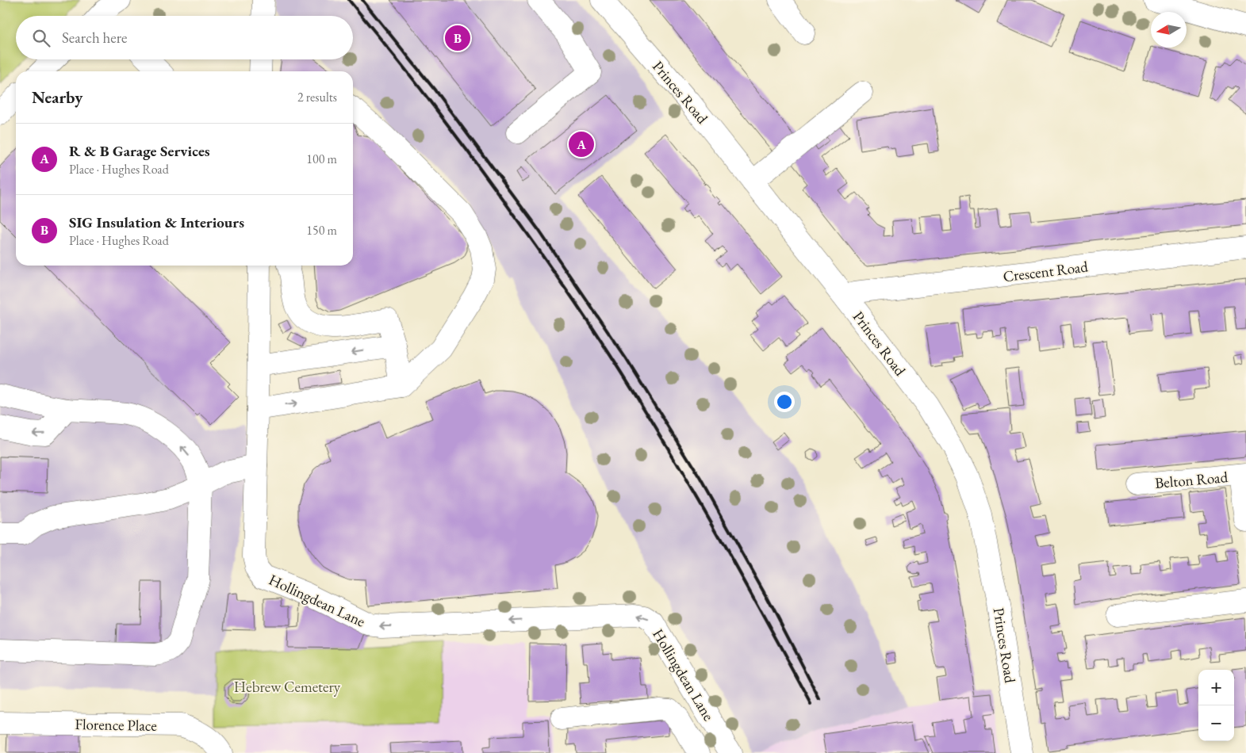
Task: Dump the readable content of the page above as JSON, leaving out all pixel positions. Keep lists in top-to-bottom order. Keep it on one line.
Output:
{"streets":{"street":["Princes Road","Crescent Road","Belton Road","Hollingdean Lane","Florence Place"]},"crossings":[["Princes Road","Crescent Road"]],"one_way":["Hollingdean Lane"],"parks":["Hebrew Cemetery"],"north":"left","page":{"search":"Search here","pins":["B","A"],"heading":["Nearby","2 results"],"list":[{"mark":"A","name":"R & B Garage Services","note":"Place · Hughes Road","value":"100 m"},{"mark":"B","name":"SIG Insulation & Interiours","note":"Place · Hughes Road","value":"150 m"}],"map_buttons":["+","−"]}}
